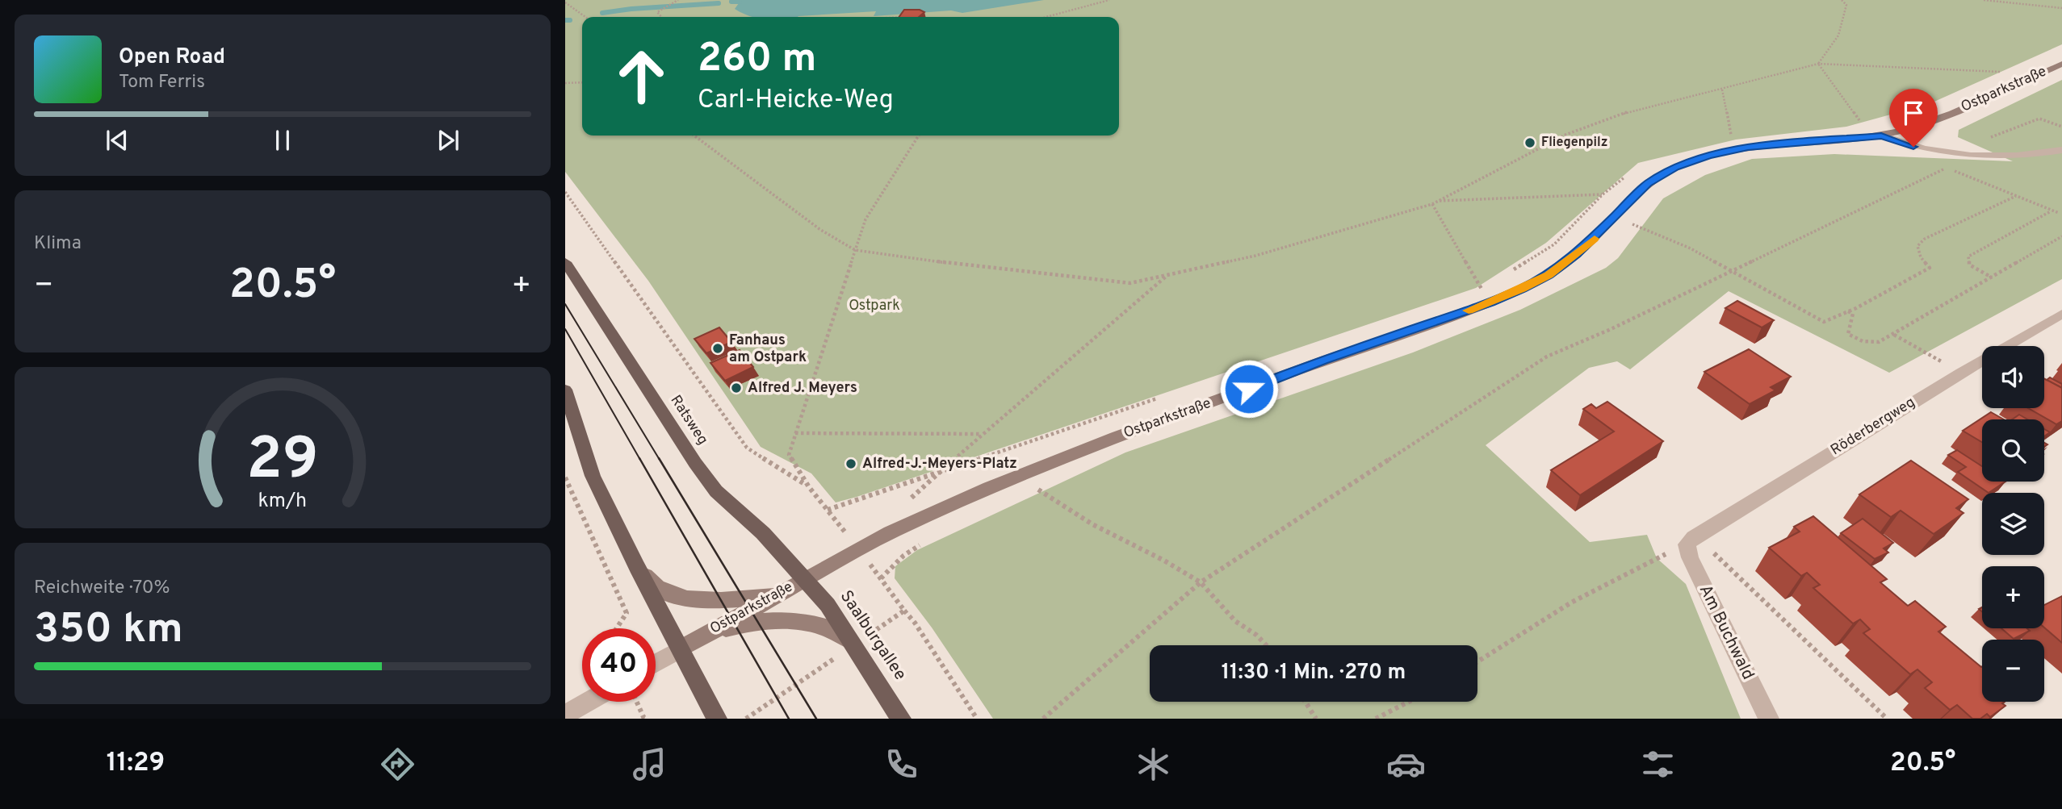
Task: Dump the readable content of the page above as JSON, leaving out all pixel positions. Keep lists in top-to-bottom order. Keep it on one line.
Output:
{"streets":{"main road":["Ratsweg","Saalburgallee"],"street":["Ostparkstraße","Röderbergweg","Am Buchwald"]},"crossings":[["Ostparkstraße","Ratsweg"],["Ostparkstraße","Saalburgallee"],["Ratsweg","Saalburgallee"],["Röderbergweg","Am Buchwald"]],"parks":["Ostpark"],"places":["Fliegenpilz","Fanhaus am Ostpark","Alfred J. Meyers","Alfred-J.-Meyers-Platz"],"page":{"turn":["260 m","Carl-Heicke-Weg"],"song":["Open Road","Tom Ferris"],"tile":["Klima",["Reichweite · 70%","350 km"]],"heat":["−","20.5°","+"],"map_buttons":["+","−"],"limit":"40","trip":"11:30 · 1 Min. · 270 m","tabs":["11:29","20.5°"],"gauge":["29","km/h"]}}
